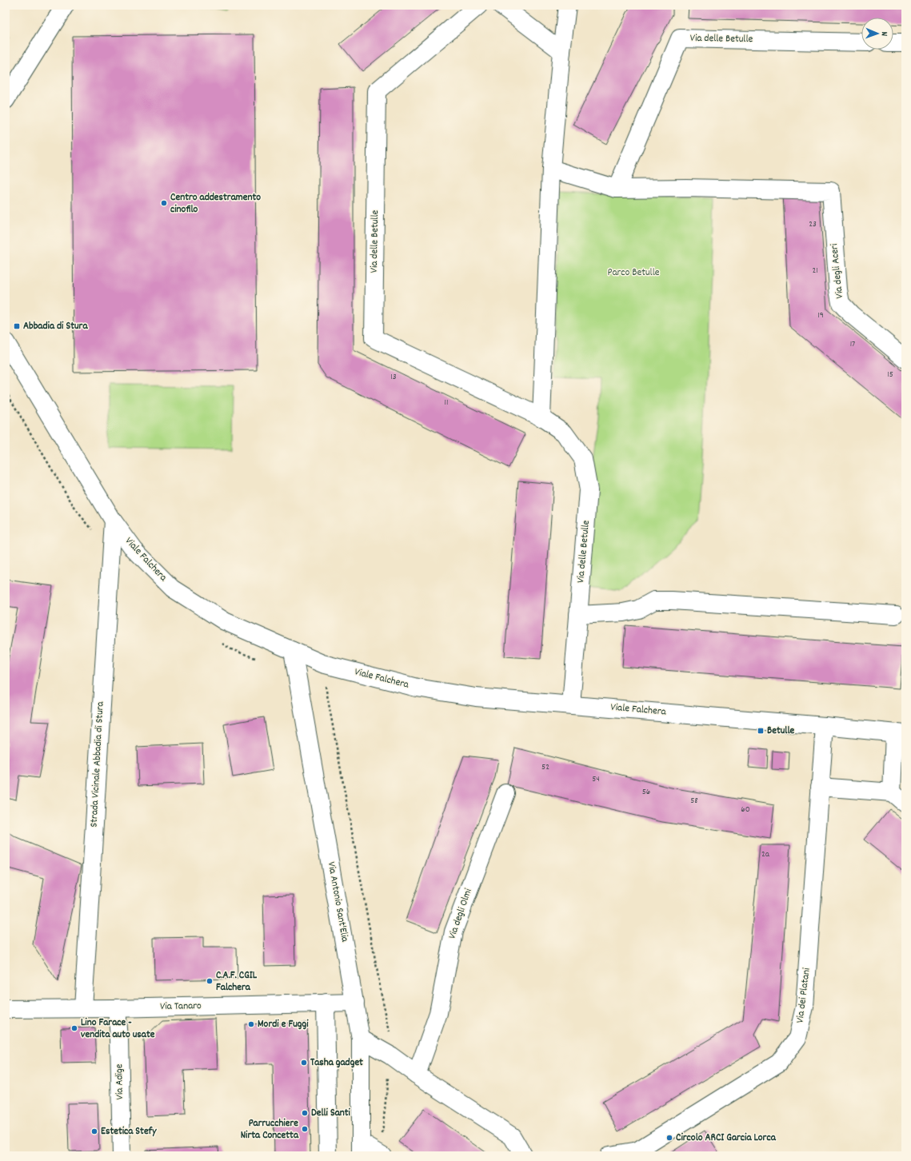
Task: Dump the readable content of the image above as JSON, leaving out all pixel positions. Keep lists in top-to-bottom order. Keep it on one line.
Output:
{"streets":{"street":["Via delle Betulle","Via degli Aceri","Viale Falchera","Strada Vicinale Abbadia di Stura","Via Antonio Sant'Elia","Via degli Olmi","Via dei Platani","Via Tanaro","Via Adige"]},"crossings":[["Via delle Betulle","Via degli Aceri"],["Via delle Betulle","Viale Falchera"],["Viale Falchera","Strada Vicinale Abbadia di Stura"],["Viale Falchera","Via Antonio Sant'Elia"],["Viale Falchera","Via dei Platani"],["Strada Vicinale Abbadia di Stura","Via Tanaro"],["Via Antonio Sant'Elia","Via Tanaro"],["Via Tanaro","Via Adige"]],"parks":["Parco Betulle"],"places":{"other":["Centro addestramento cinofilo","C.A.F. CGIL Falchera","Mordi e Fuggi","Lino Farace - vendita auto usate","Tasha gadget","Delli Santi","Parrucchiere Nirta Concetta","Estetica Stefy","Circolo ARCI Garcia Lorca"],"transit":["Abbadia di Stura","Betulle"]},"house_numbers":["23","21","19","17","15","13","11","52","54","56","58","60","2a"],"north":"right"}
